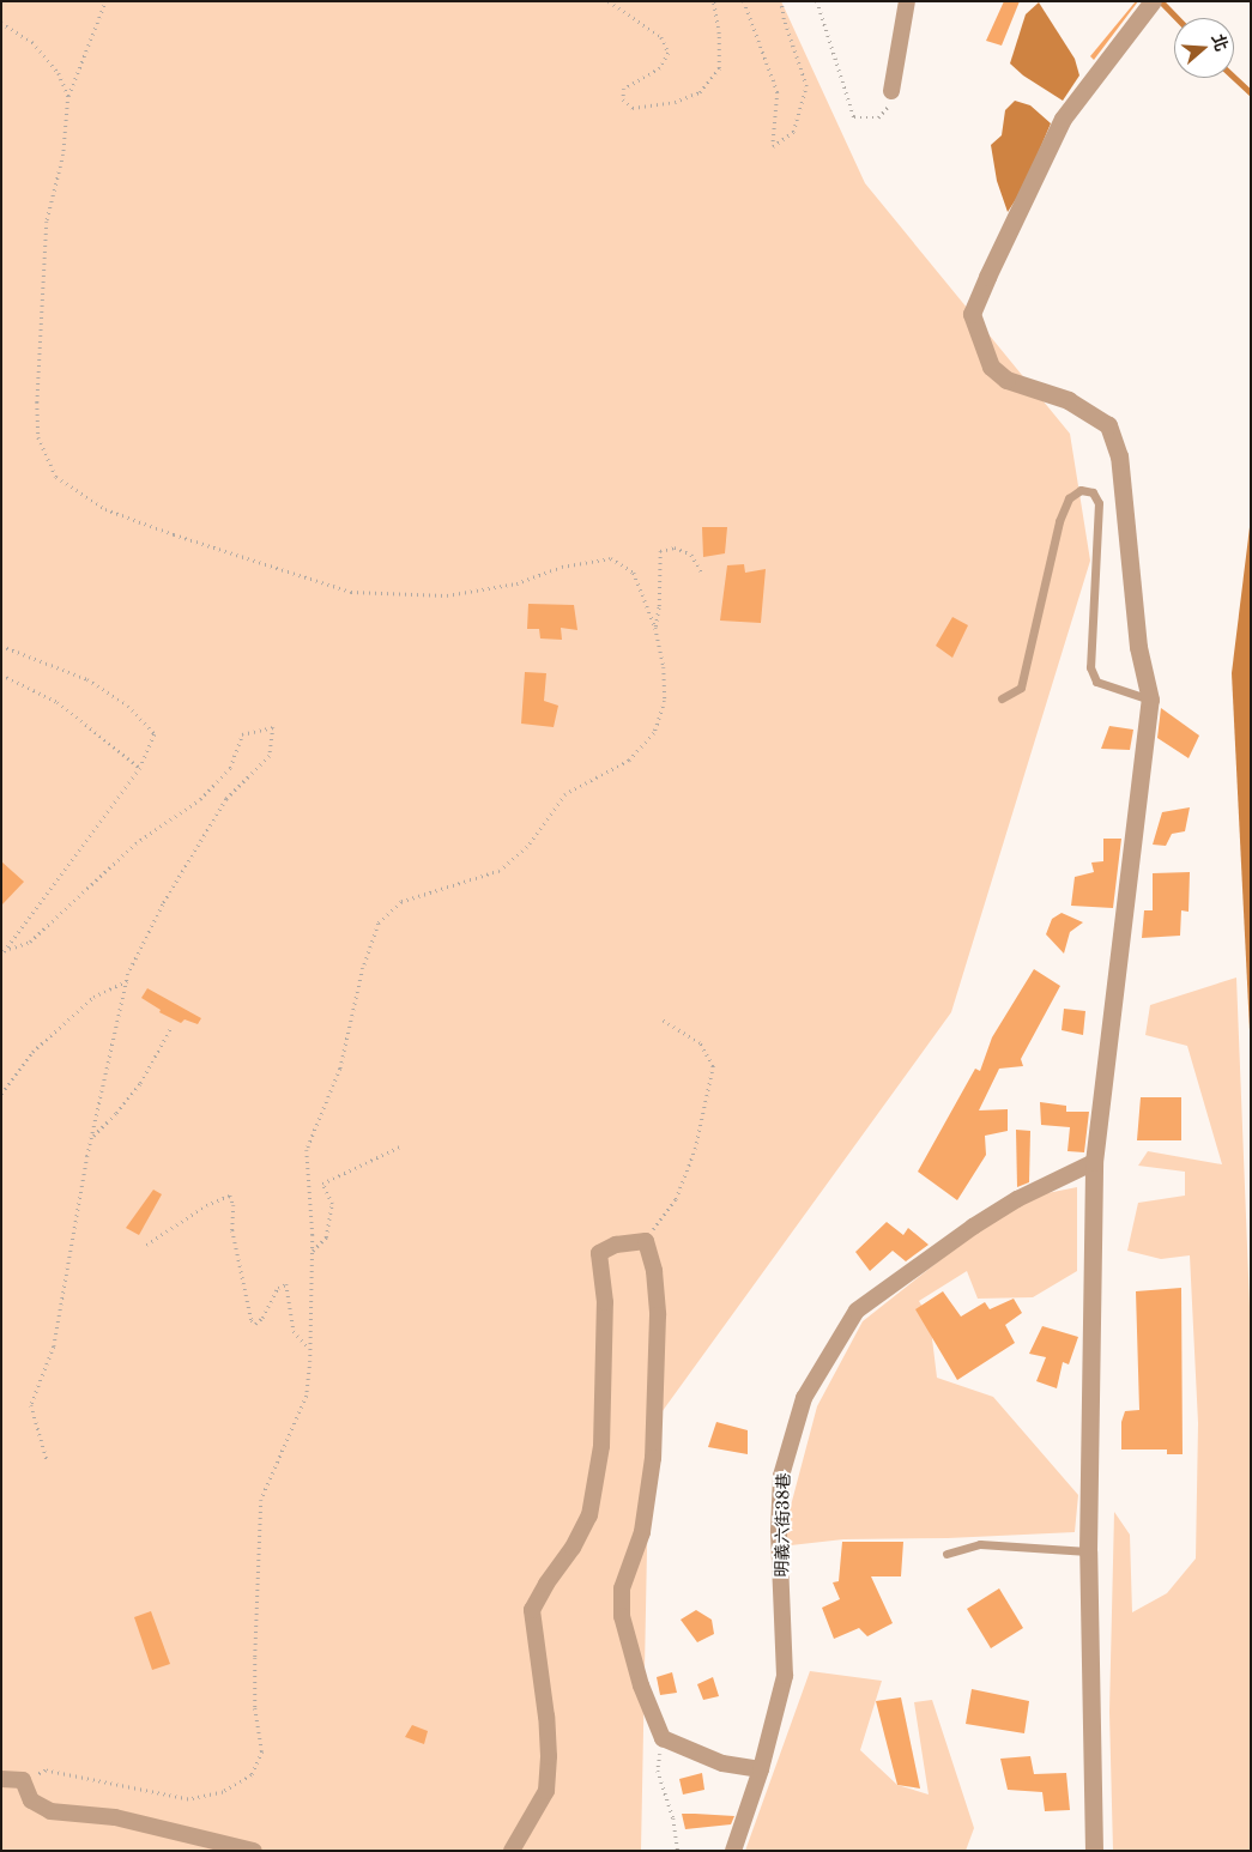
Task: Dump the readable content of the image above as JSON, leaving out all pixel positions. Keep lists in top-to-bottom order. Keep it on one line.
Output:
{"streets":{"street":["明義六街38巷"]},"north":"right"}
